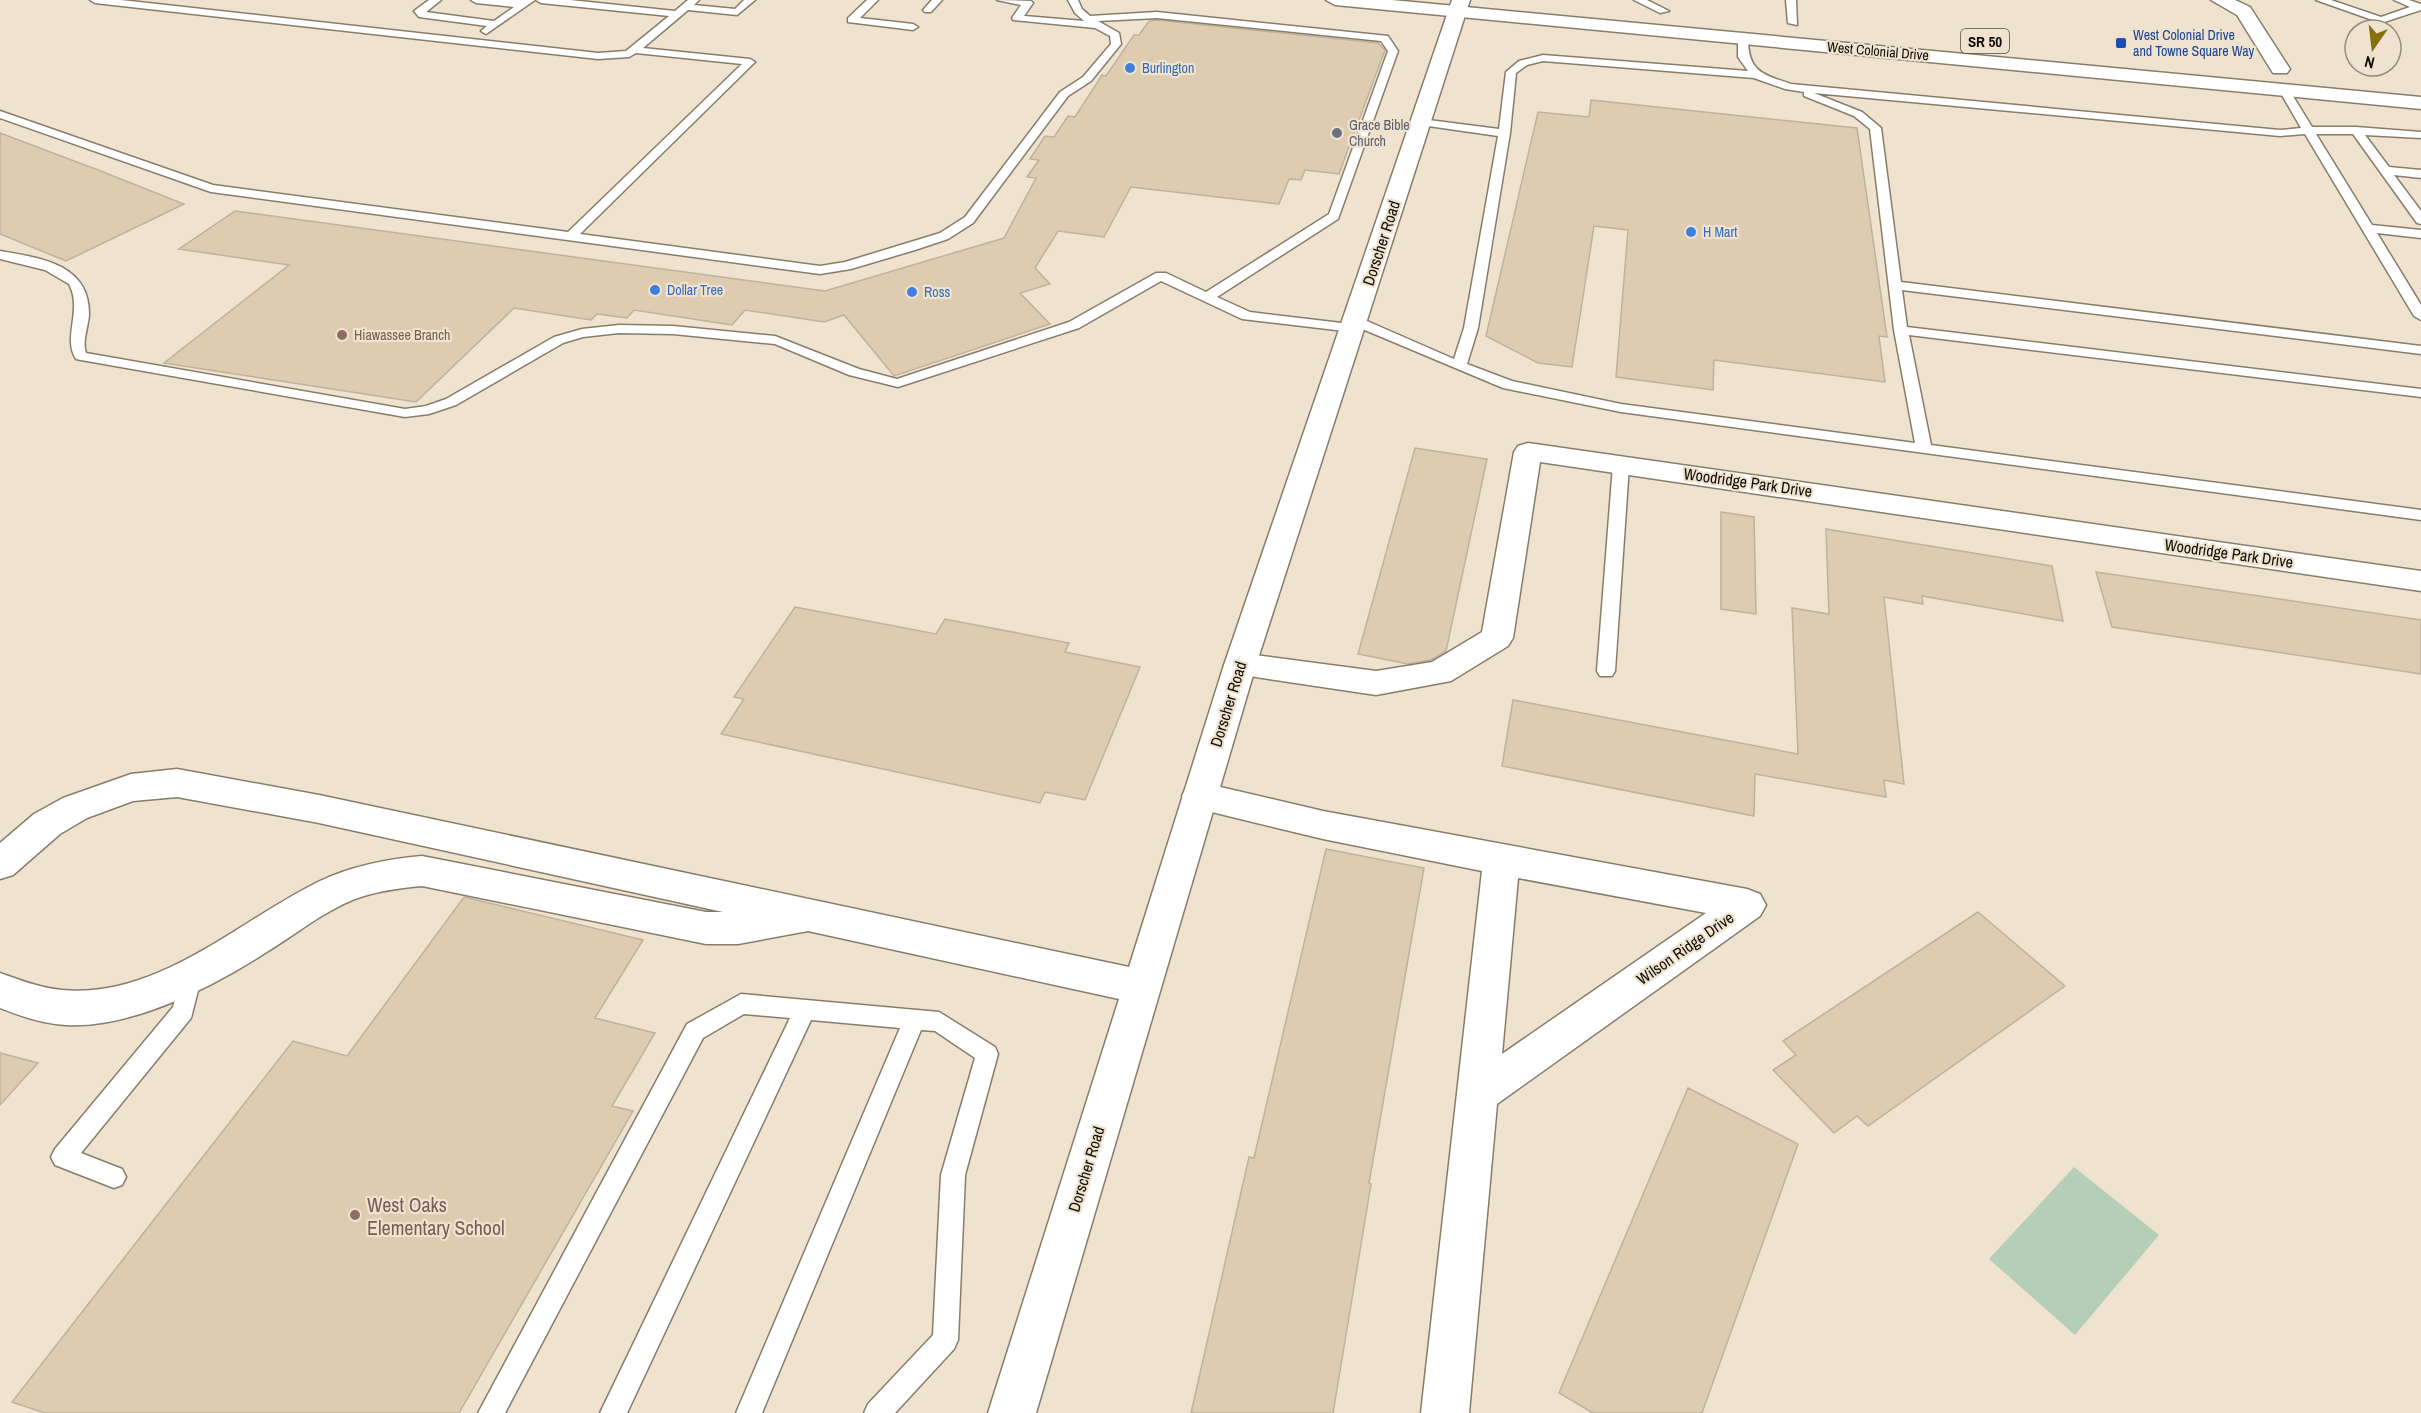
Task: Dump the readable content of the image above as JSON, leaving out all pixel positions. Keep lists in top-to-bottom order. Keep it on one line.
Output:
{"streets":{"main road":["SR 50","West Colonial Drive","Dorscher Road","Woodridge Park Drive","Wilson Ridge Drive"]},"crossings":[["West Colonial Drive","Dorscher Road"],["Dorscher Road","Woodridge Park Drive"],["Dorscher Road","Wilson Ridge Drive"]],"places":{"transit":["West Colonial Drive and Towne Square Way"],"other":["Burlington","Grace Bible Church","H Mart","Dollar Tree","Ross","Hiawassee Branch","West Oaks Elementary School"]},"north":"bottom"}
